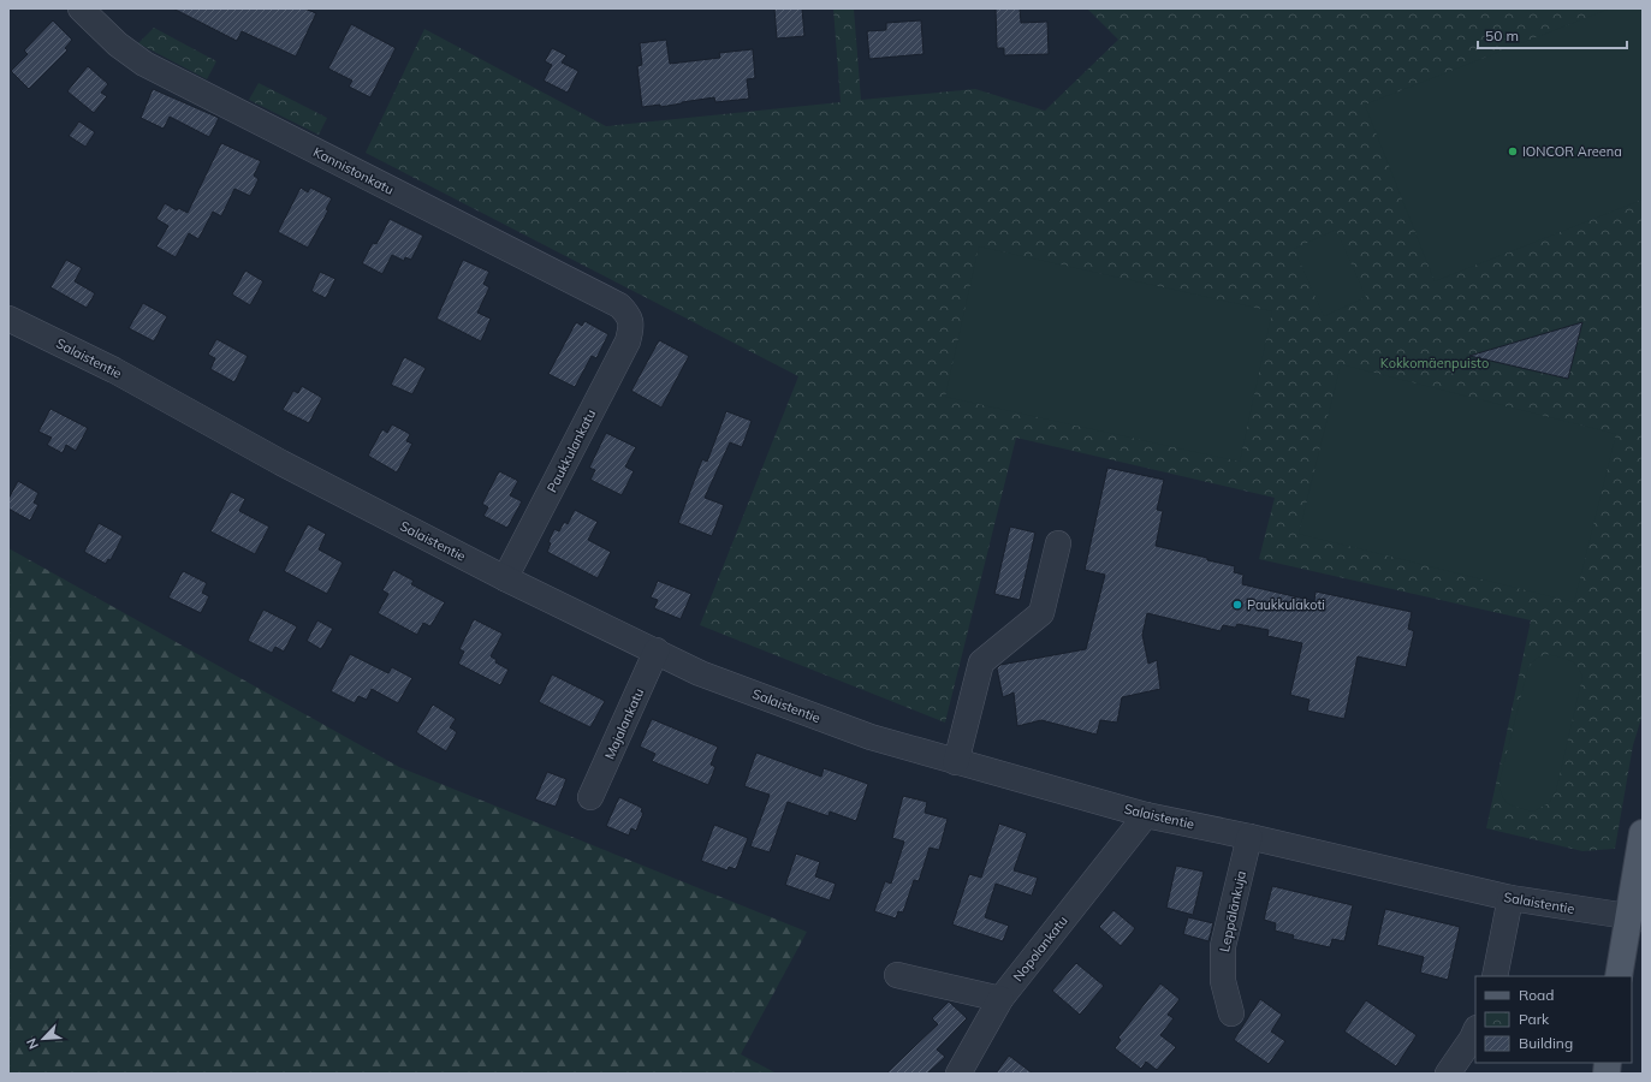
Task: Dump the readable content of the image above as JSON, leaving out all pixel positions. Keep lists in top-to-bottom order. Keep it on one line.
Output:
{"streets":{"street":["Kannistonkatu","Salaistentie","Paukkulankatu","Majalankatu","Leppälänkuja","Nopolankatu"]},"crossings":[["Kannistonkatu","Paukkulankatu"],["Salaistentie","Paukkulankatu"],["Salaistentie","Majalankatu"],["Salaistentie","Leppälänkuja"],["Salaistentie","Nopolankatu"]],"parks":["Kokkomäenpuisto"],"places":["IONCOR Areena","Paukkulakoti"],"legend":["Road","Park","Building"],"scale_bar":"50 m","north":"bottom left"}
